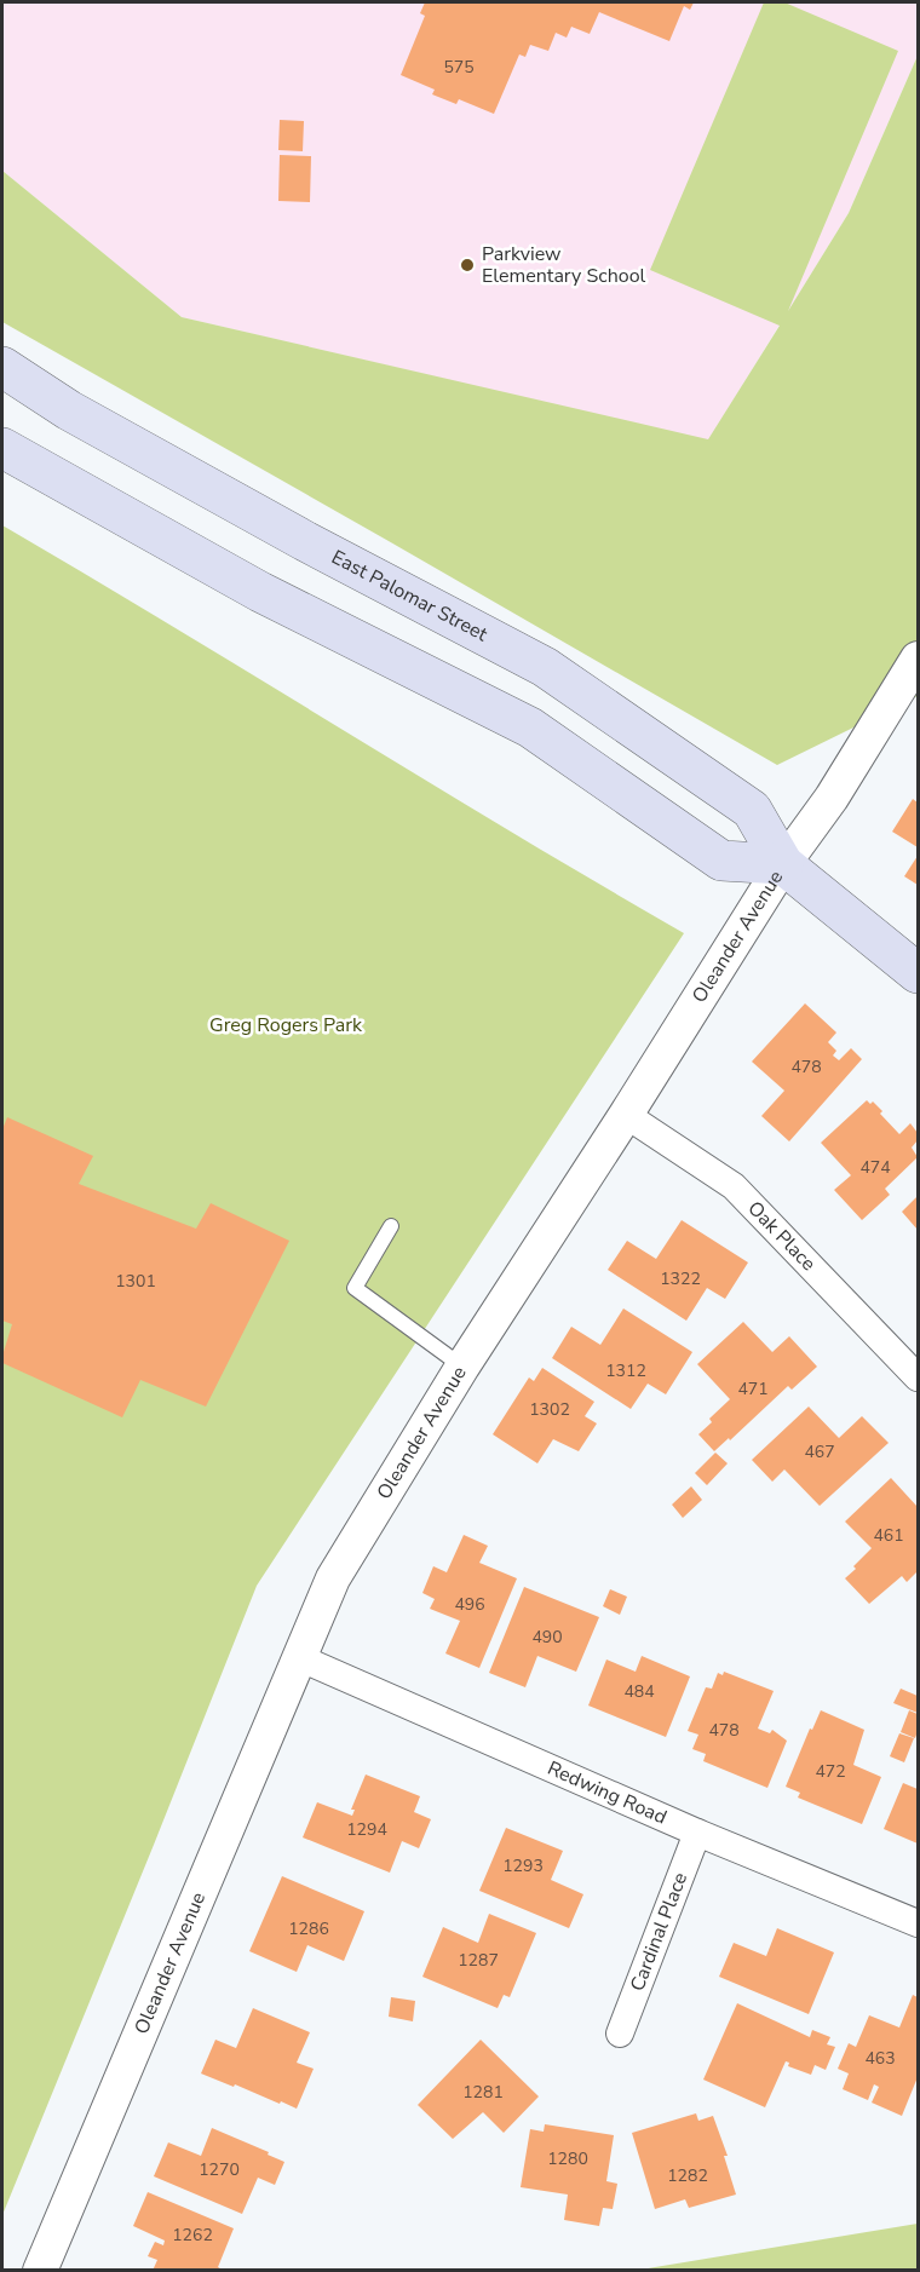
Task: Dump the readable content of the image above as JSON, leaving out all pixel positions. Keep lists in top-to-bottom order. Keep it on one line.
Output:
{"streets":{"main road":["East Palomar Street"],"street":["Oleander Avenue","Oak Place","Redwing Road","Cardinal Place"]},"crossings":[["East Palomar Street","Oleander Avenue"],["Oleander Avenue","Oak Place"],["Oleander Avenue","Redwing Road"],["Redwing Road","Cardinal Place"]],"parks":["Greg Rogers Park"],"places":["Parkview Elementary School"],"house_numbers":["575","478","474","1322","1301","1312","471","1302","467","461","496","490","484","478","472","1294","1293","1286","1287","463","1281","1280","1270","1282","1262"]}
